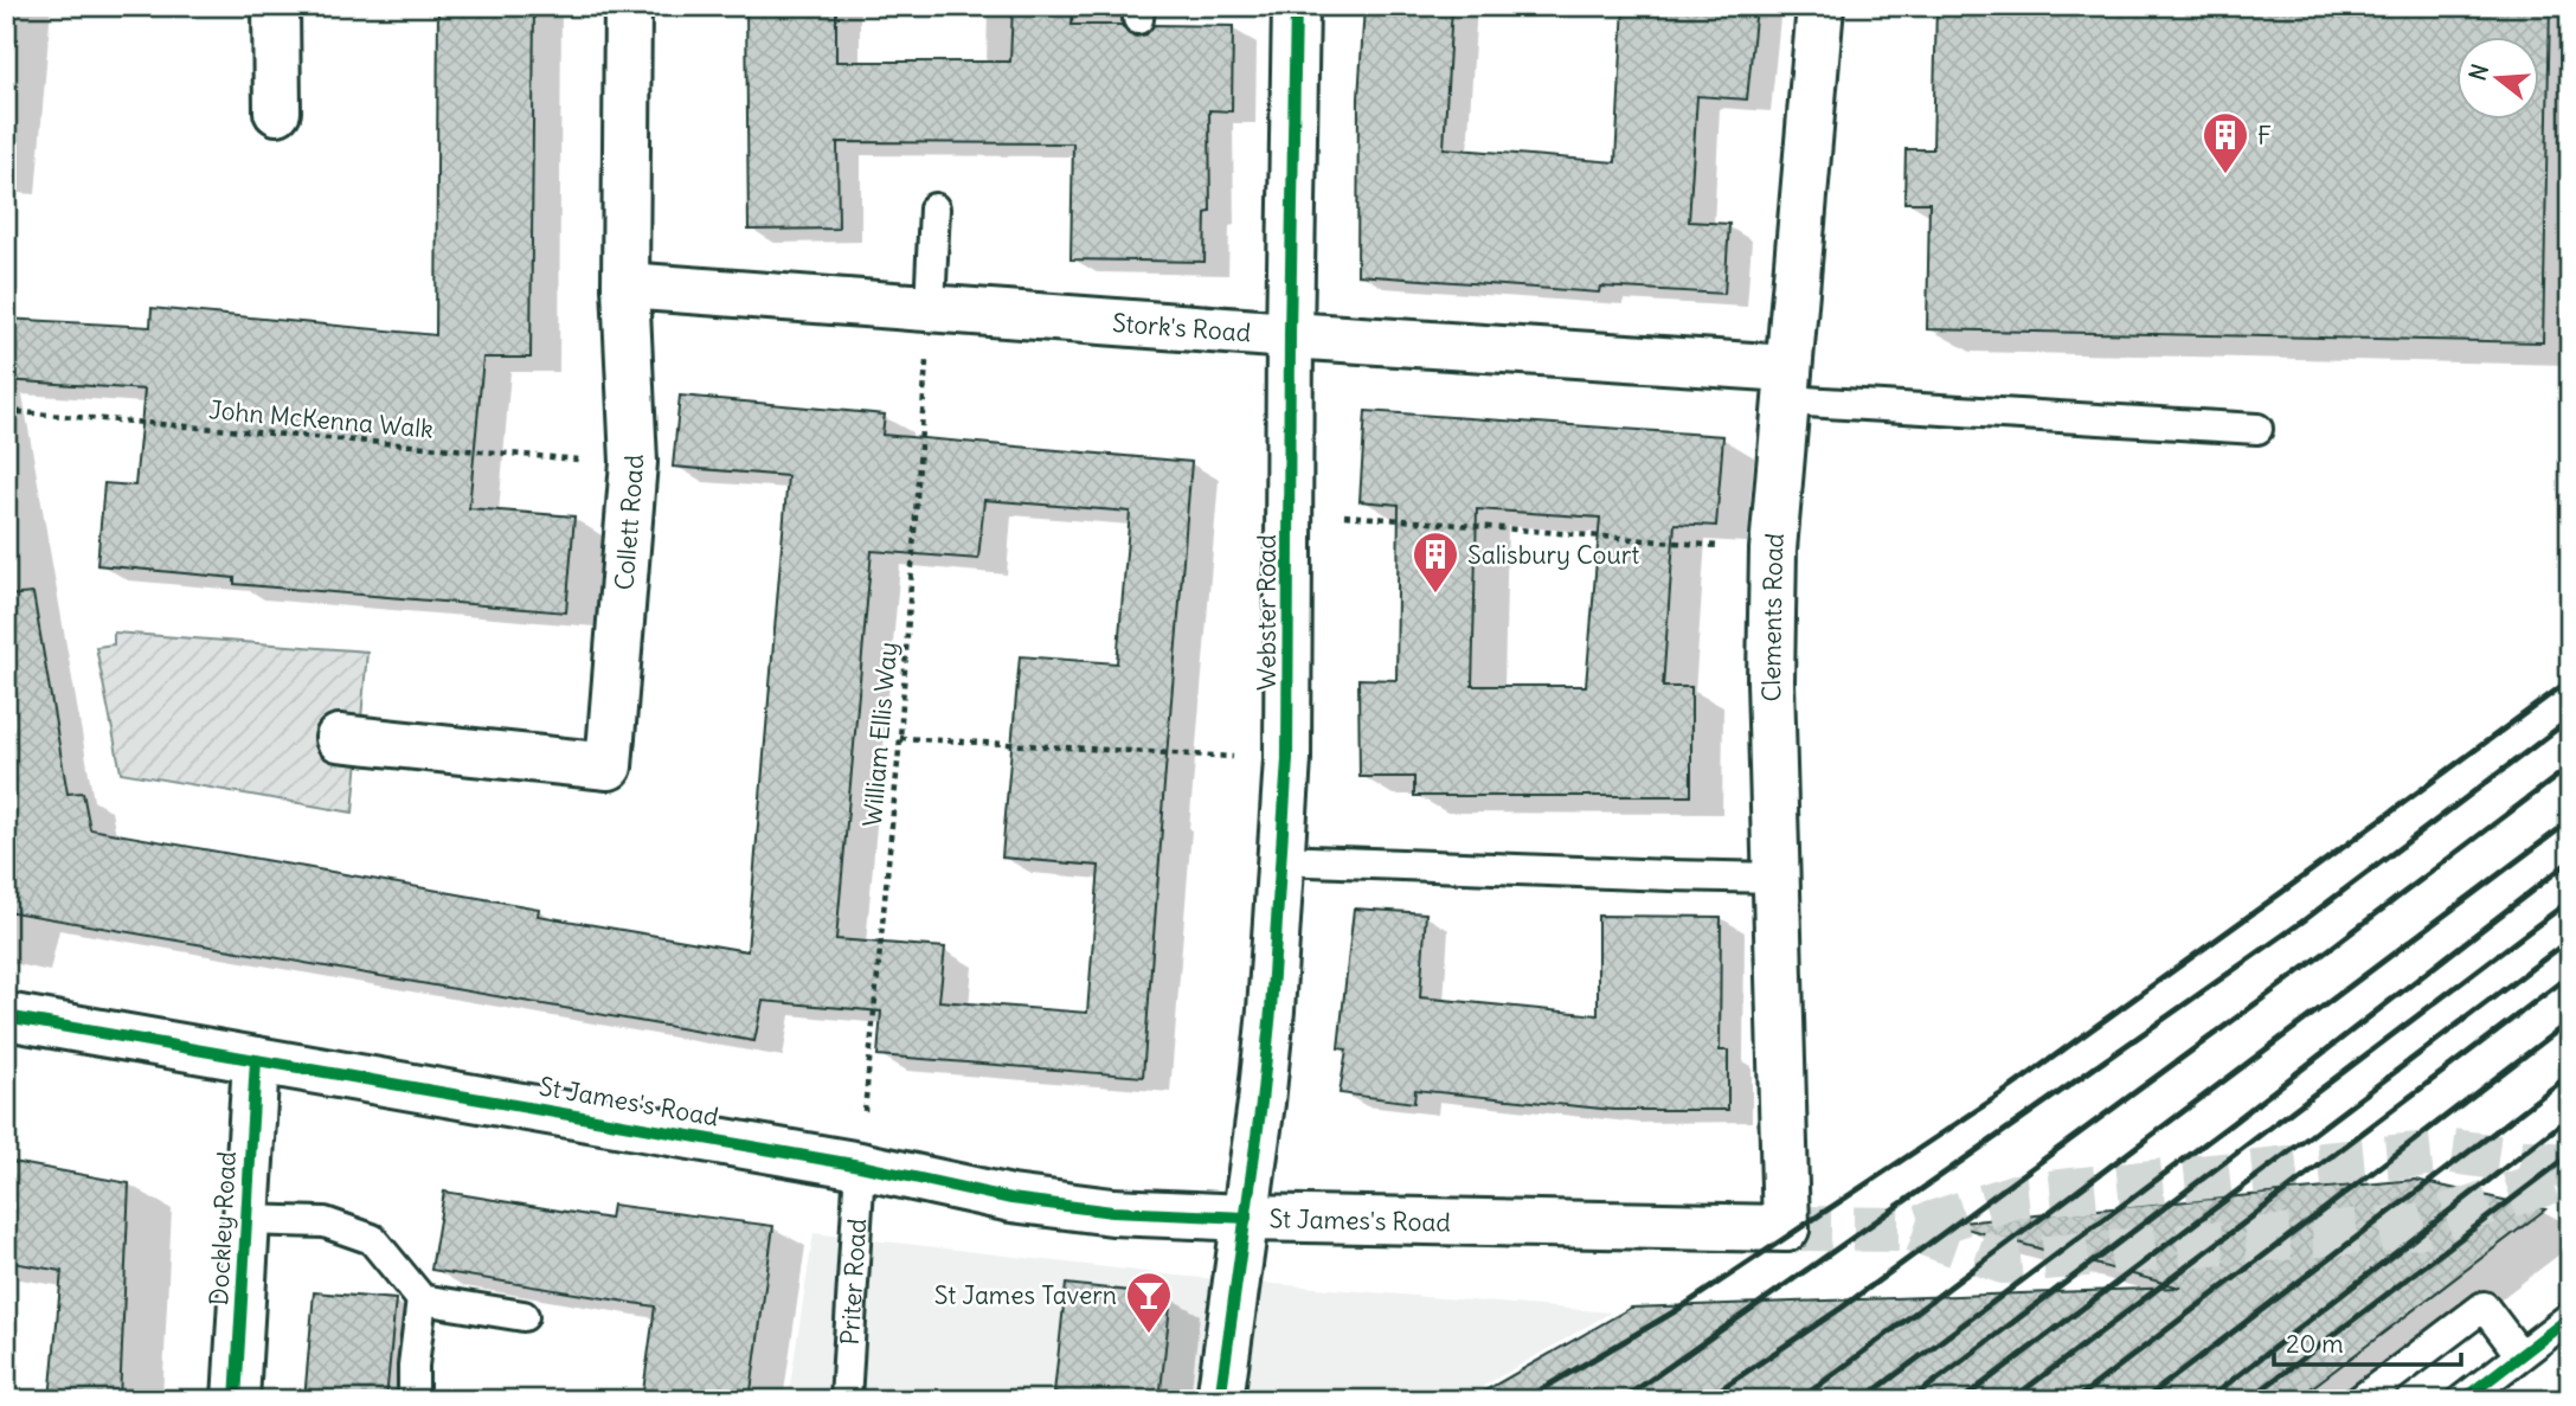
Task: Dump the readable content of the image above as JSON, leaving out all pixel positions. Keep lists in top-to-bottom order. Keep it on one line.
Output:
{"streets":{"street":["Stork's Road","Collett Road","Webster Road","Clements Road","St James's Road","Dockley Road"],"lane":["Priter Road"],"path":["John McKenna Walk","William Ellis Way"]},"crossings":[["Stork's Road","Collett Road"],["Stork's Road","Webster Road"],["Stork's Road","Clements Road"],["Stork's Road","William Ellis Way"],["John McKenna Walk","Collett Road"],["Webster Road","St James's Road"],["Clements Road","St James's Road"],["William Ellis Way","St James's Road"],["William Ellis Way","Priter Road"],["St James's Road","Dockley Road"],["St James's Road","Priter Road"]],"places":{"building":["F","Salisbury Court"],"bar":["St James Tavern"]},"scale_bar":"20 m","north":"left"}
